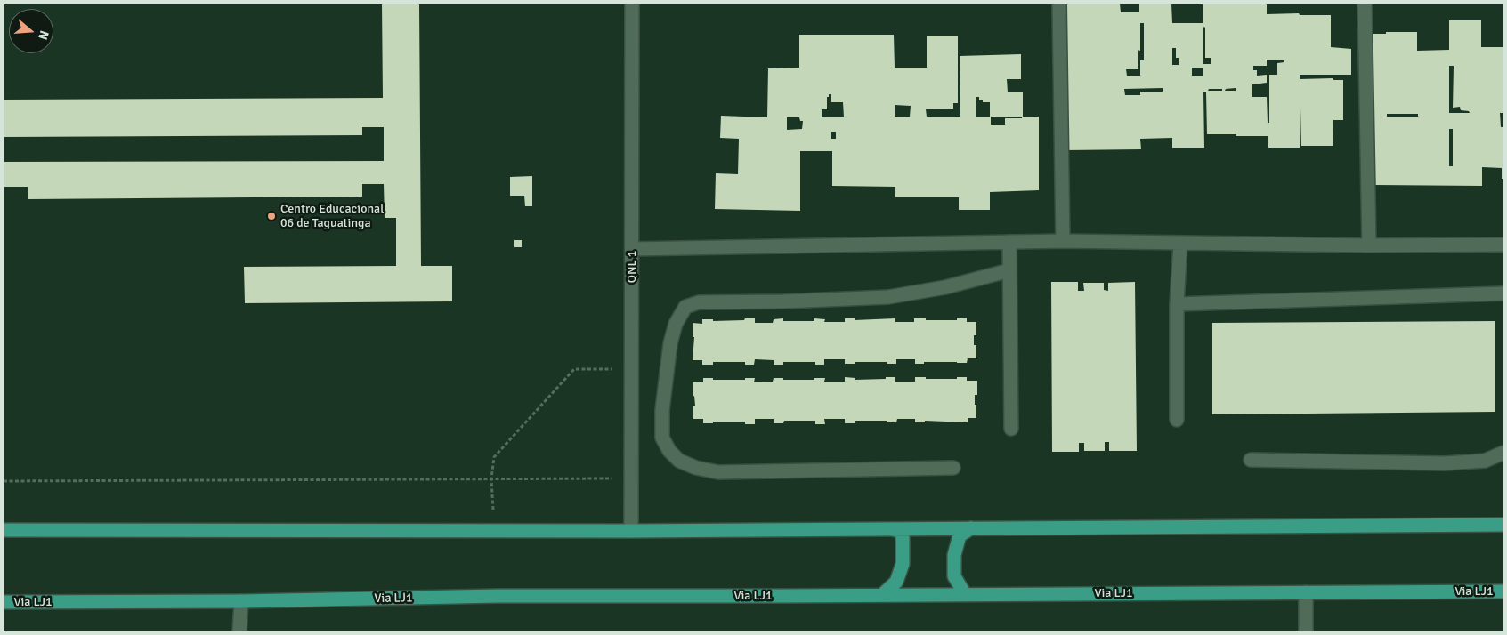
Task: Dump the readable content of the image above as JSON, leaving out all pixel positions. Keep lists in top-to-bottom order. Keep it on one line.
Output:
{"streets":{"main road":["Via LJ1"],"street":["QNL 1"]},"places":["Centro Educacional 06 de Taguatinga"],"north":"right"}
